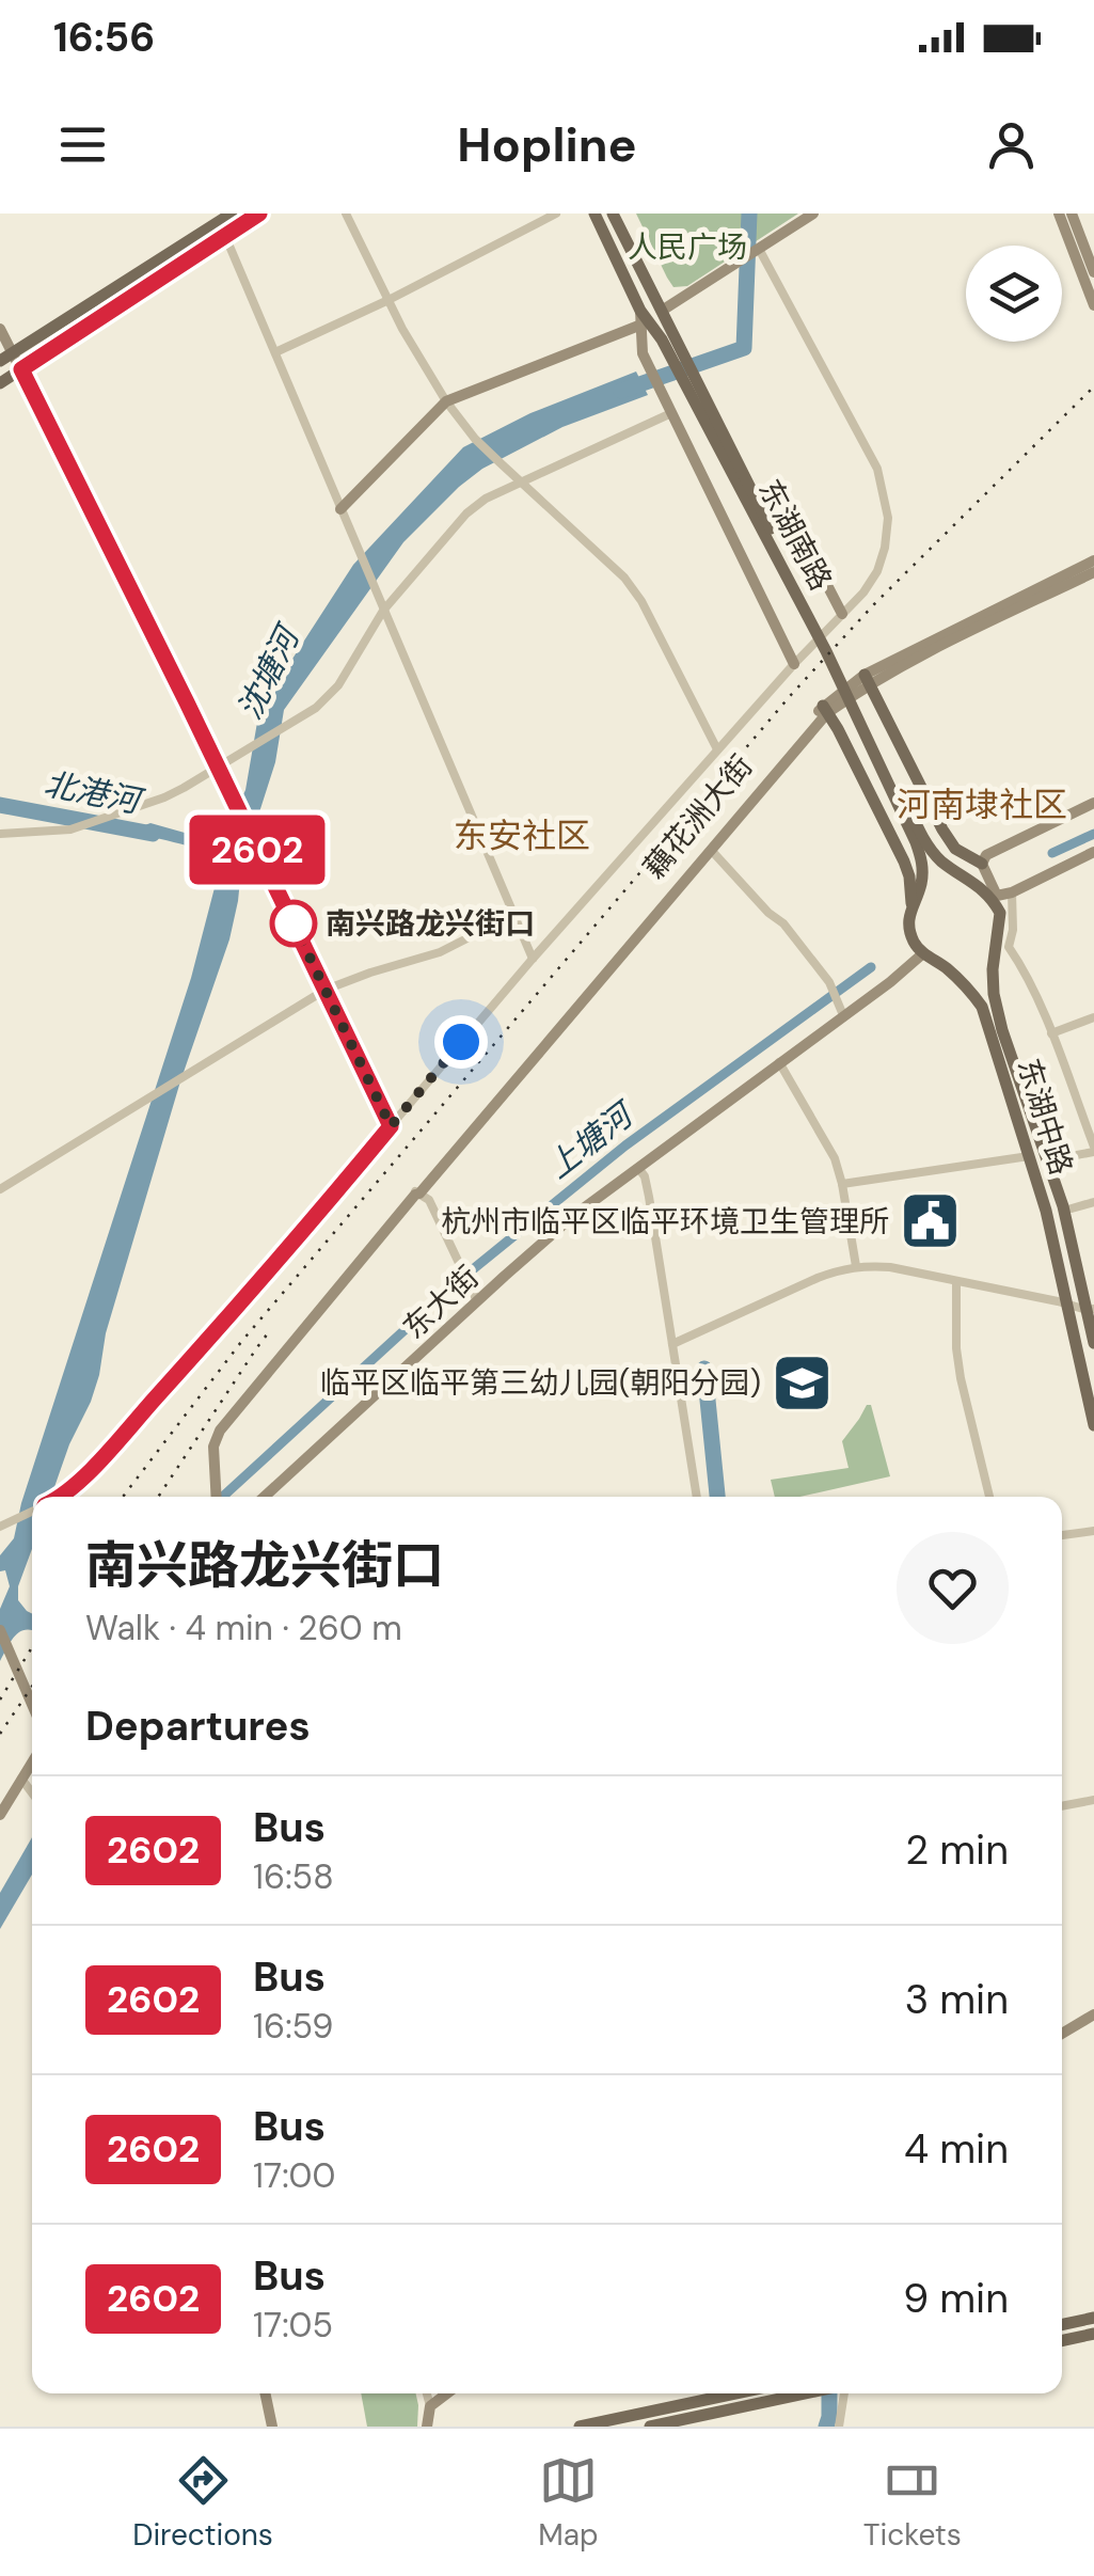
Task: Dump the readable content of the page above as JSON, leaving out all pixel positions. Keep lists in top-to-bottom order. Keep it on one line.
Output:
{"streets":{"main road":["东湖南路","藕花洲大街","东湖中路","东大街"]},"crossings":[["东湖南路","东湖中路"],["东湖中路","东大街"]],"districts":["河南埭社区","东安社区"],"water":["沈塘河","北港河","上塘河"],"parks":["人民广场"],"places":{"other":["南兴路龙兴街口"],"public building":["杭州市临平区临平环境卫生管理所"],"school or university":["临平区临平第三幼儿园(朝阳分园)"]},"lines":["bus line 2602"],"page":{"status":"16:56","header":"Hopline","on_map":"2602","heading":[["南兴路龙兴街口","Walk · 4 min · 260 m"],"Departures"],"list":[{"mark":"2602","name":"Bus","note":"16:58","value":"2 min"},{"mark":"2602","name":"Bus","note":"16:59","value":"3 min"},{"mark":"2602","name":"Bus","note":"17:00","value":"4 min"},{"mark":"2602","name":"Bus","note":"17:05","value":"9 min"}],"tabs":["Directions","Map","Tickets"]}}
